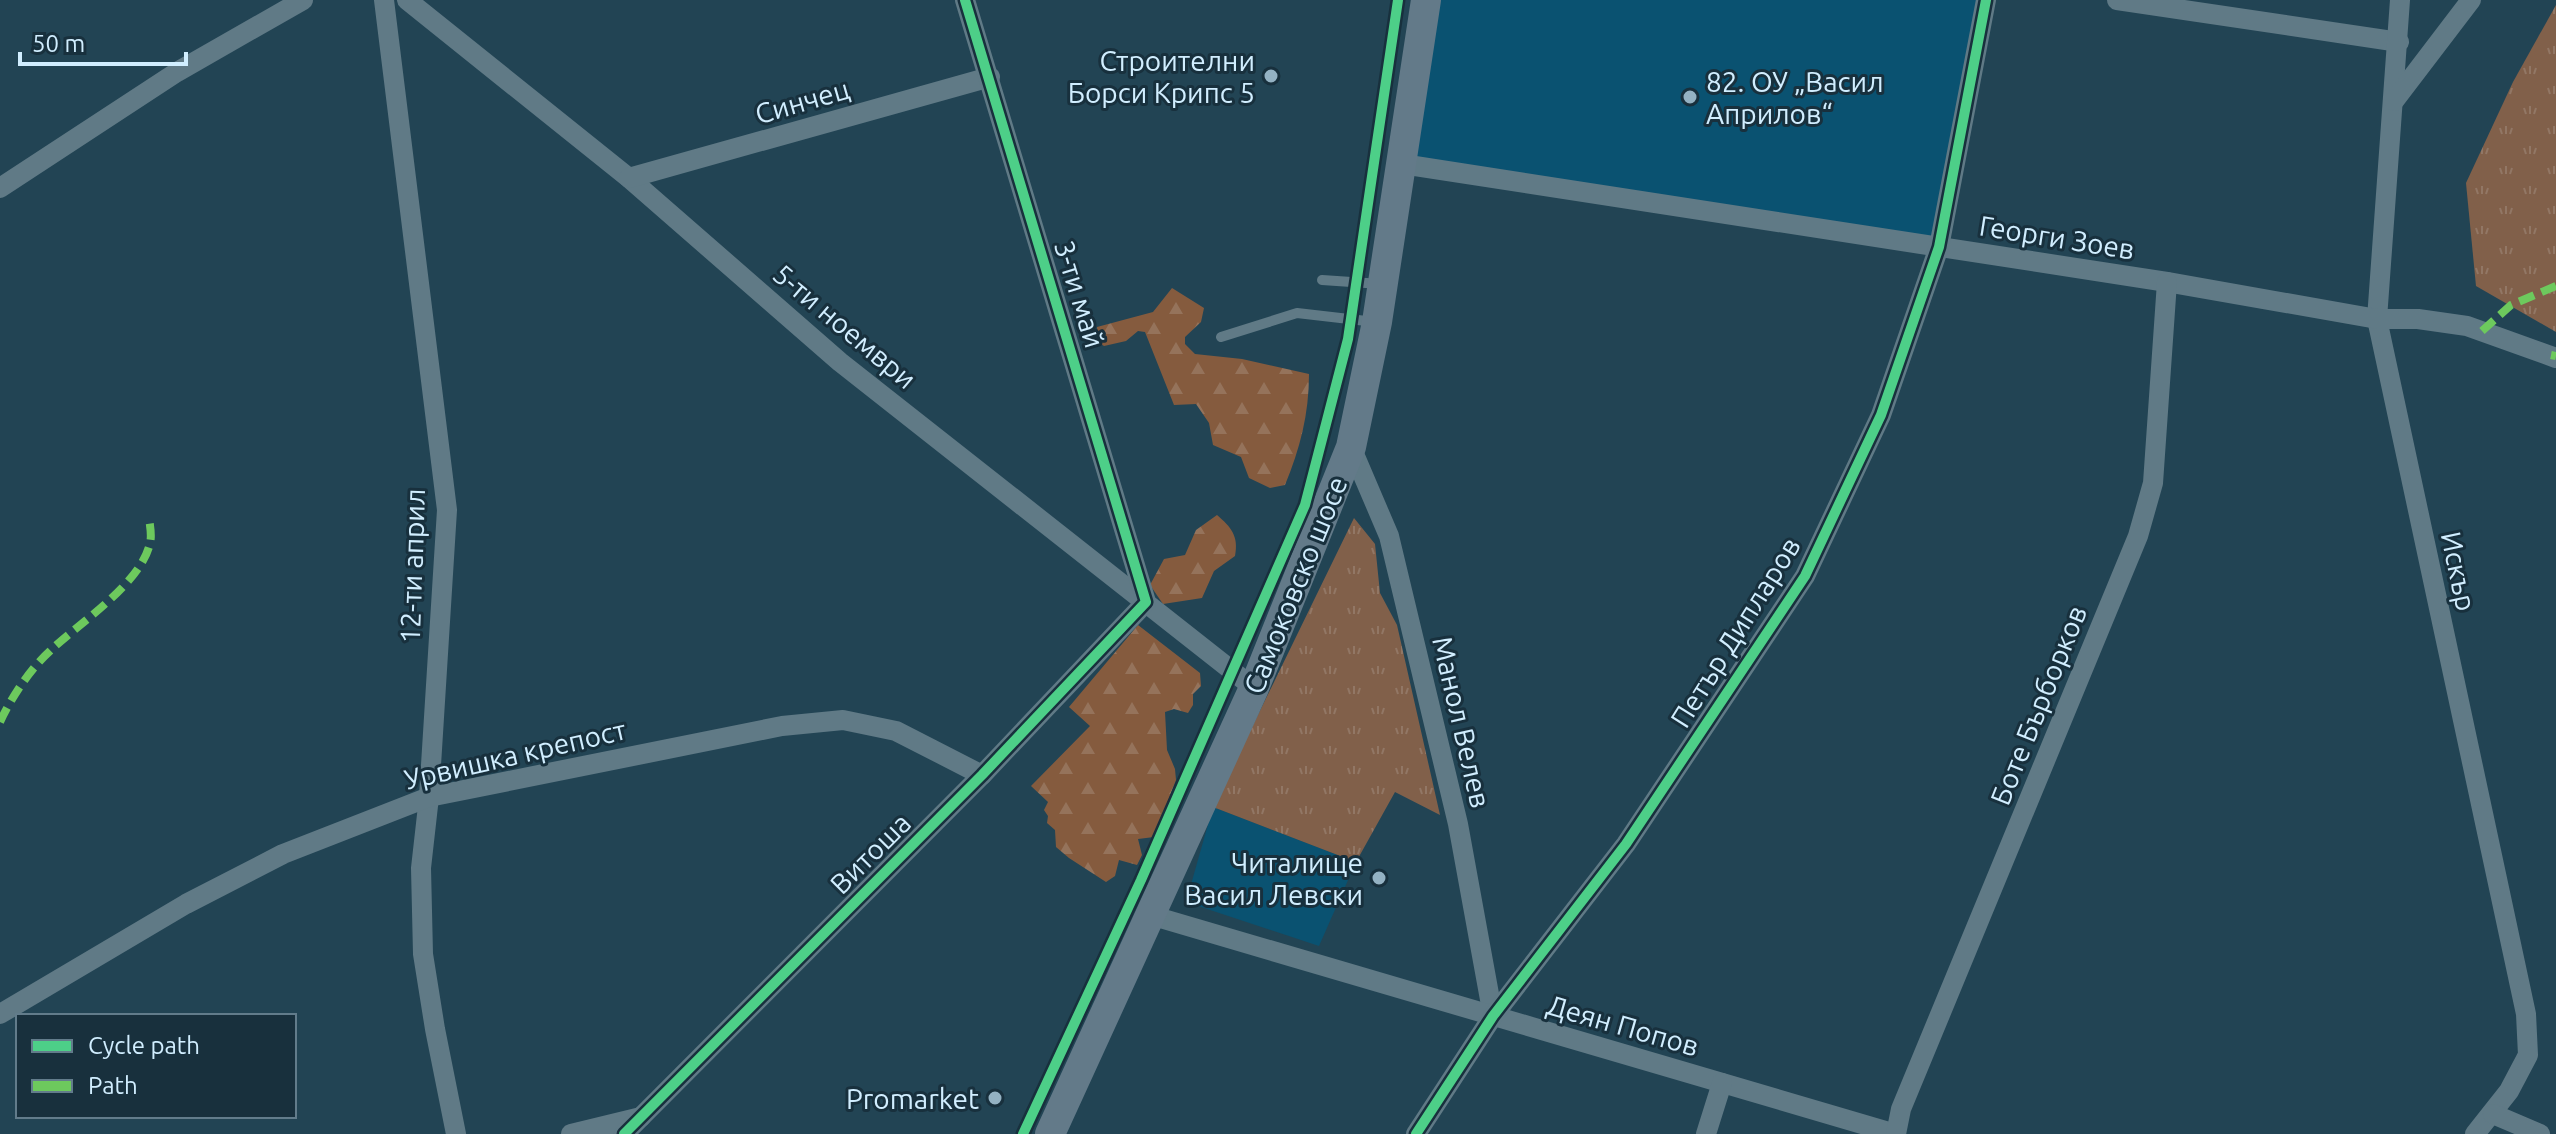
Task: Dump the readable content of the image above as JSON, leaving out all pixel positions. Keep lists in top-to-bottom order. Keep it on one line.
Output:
{"streets":{"main road":["Самоковско шосе"],"street":["Синчец","Георги Зоев","3-ти май","5-ти ноември","12-ти април","Искър","Петър Дипларов","Боте Бърборков","Манол Велев","Урвишка крепост","Витоша","Деян Попов"]},"crossings":[["Синчец","3-ти май"],["Синчец","5-ти ноември"],["Георги Зоев","Искър"],["Георги Зоев","Самоковско шосе"],["Георги Зоев","Петър Дипларов"],["Георги Зоев","Боте Бърборков"],["3-ти май","5-ти ноември"],["3-ти май","Витоша"],["5-ти ноември","Самоковско шосе"],["5-ти ноември","Витоша"],["12-ти април","Урвишка крепост"],["Самоковско шосе","Манол Велев"],["Самоковско шосе","Деян Попов"],["Петър Дипларов","Манол Велев"],["Петър Дипларов","Деян Попов"],["Боте Бърборков","Деян Попов"],["Манол Велев","Деян Попов"],["Урвишка крепост","Витоша"]],"places":["Строителни Борси Крипс 5","82. ОУ „Васил Априлов“","Читалище Васил Левски","Promarket"],"legend":["Cycle path","Path"],"scale_bar":"50 m"}
